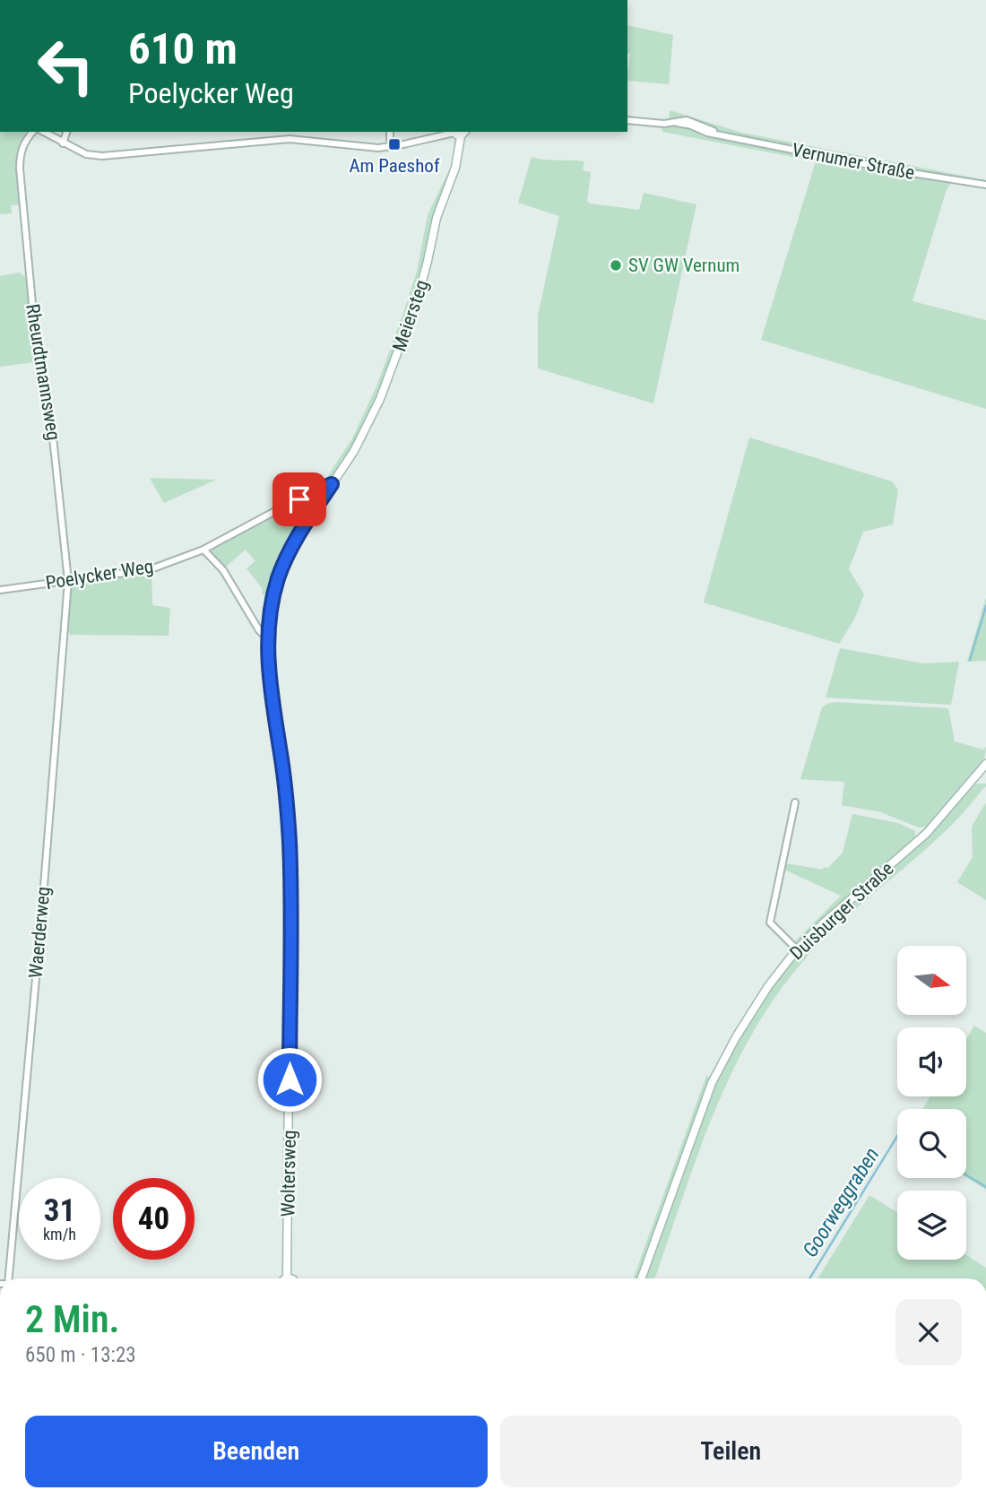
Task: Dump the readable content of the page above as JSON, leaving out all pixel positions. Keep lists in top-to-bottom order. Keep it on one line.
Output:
{"streets":{"street":["Vernumer Straße","Meiersteg","Rheurdtmannsweg","Poelycker Weg","Duisburger Straße","Waerderweg","Woltersweg"]},"crossings":[["Meiersteg","Poelycker Weg"],["Meiersteg","Woltersweg"],["Rheurdtmannsweg","Poelycker Weg"],["Rheurdtmannsweg","Waerderweg"],["Poelycker Weg","Waerderweg"],["Poelycker Weg","Woltersweg"]],"water":["Goorweggraben"],"places":{"transit":["Am Paeshof"],"other":["SV GW Vernum"]},"north":"right","page":{"turn":["610 m","Poelycker Weg"],"speed":"31 km/h","limit":"40","heading":["2 Min.","650 m · 13:23"],"buttons":["Beenden","Teilen"]}}
